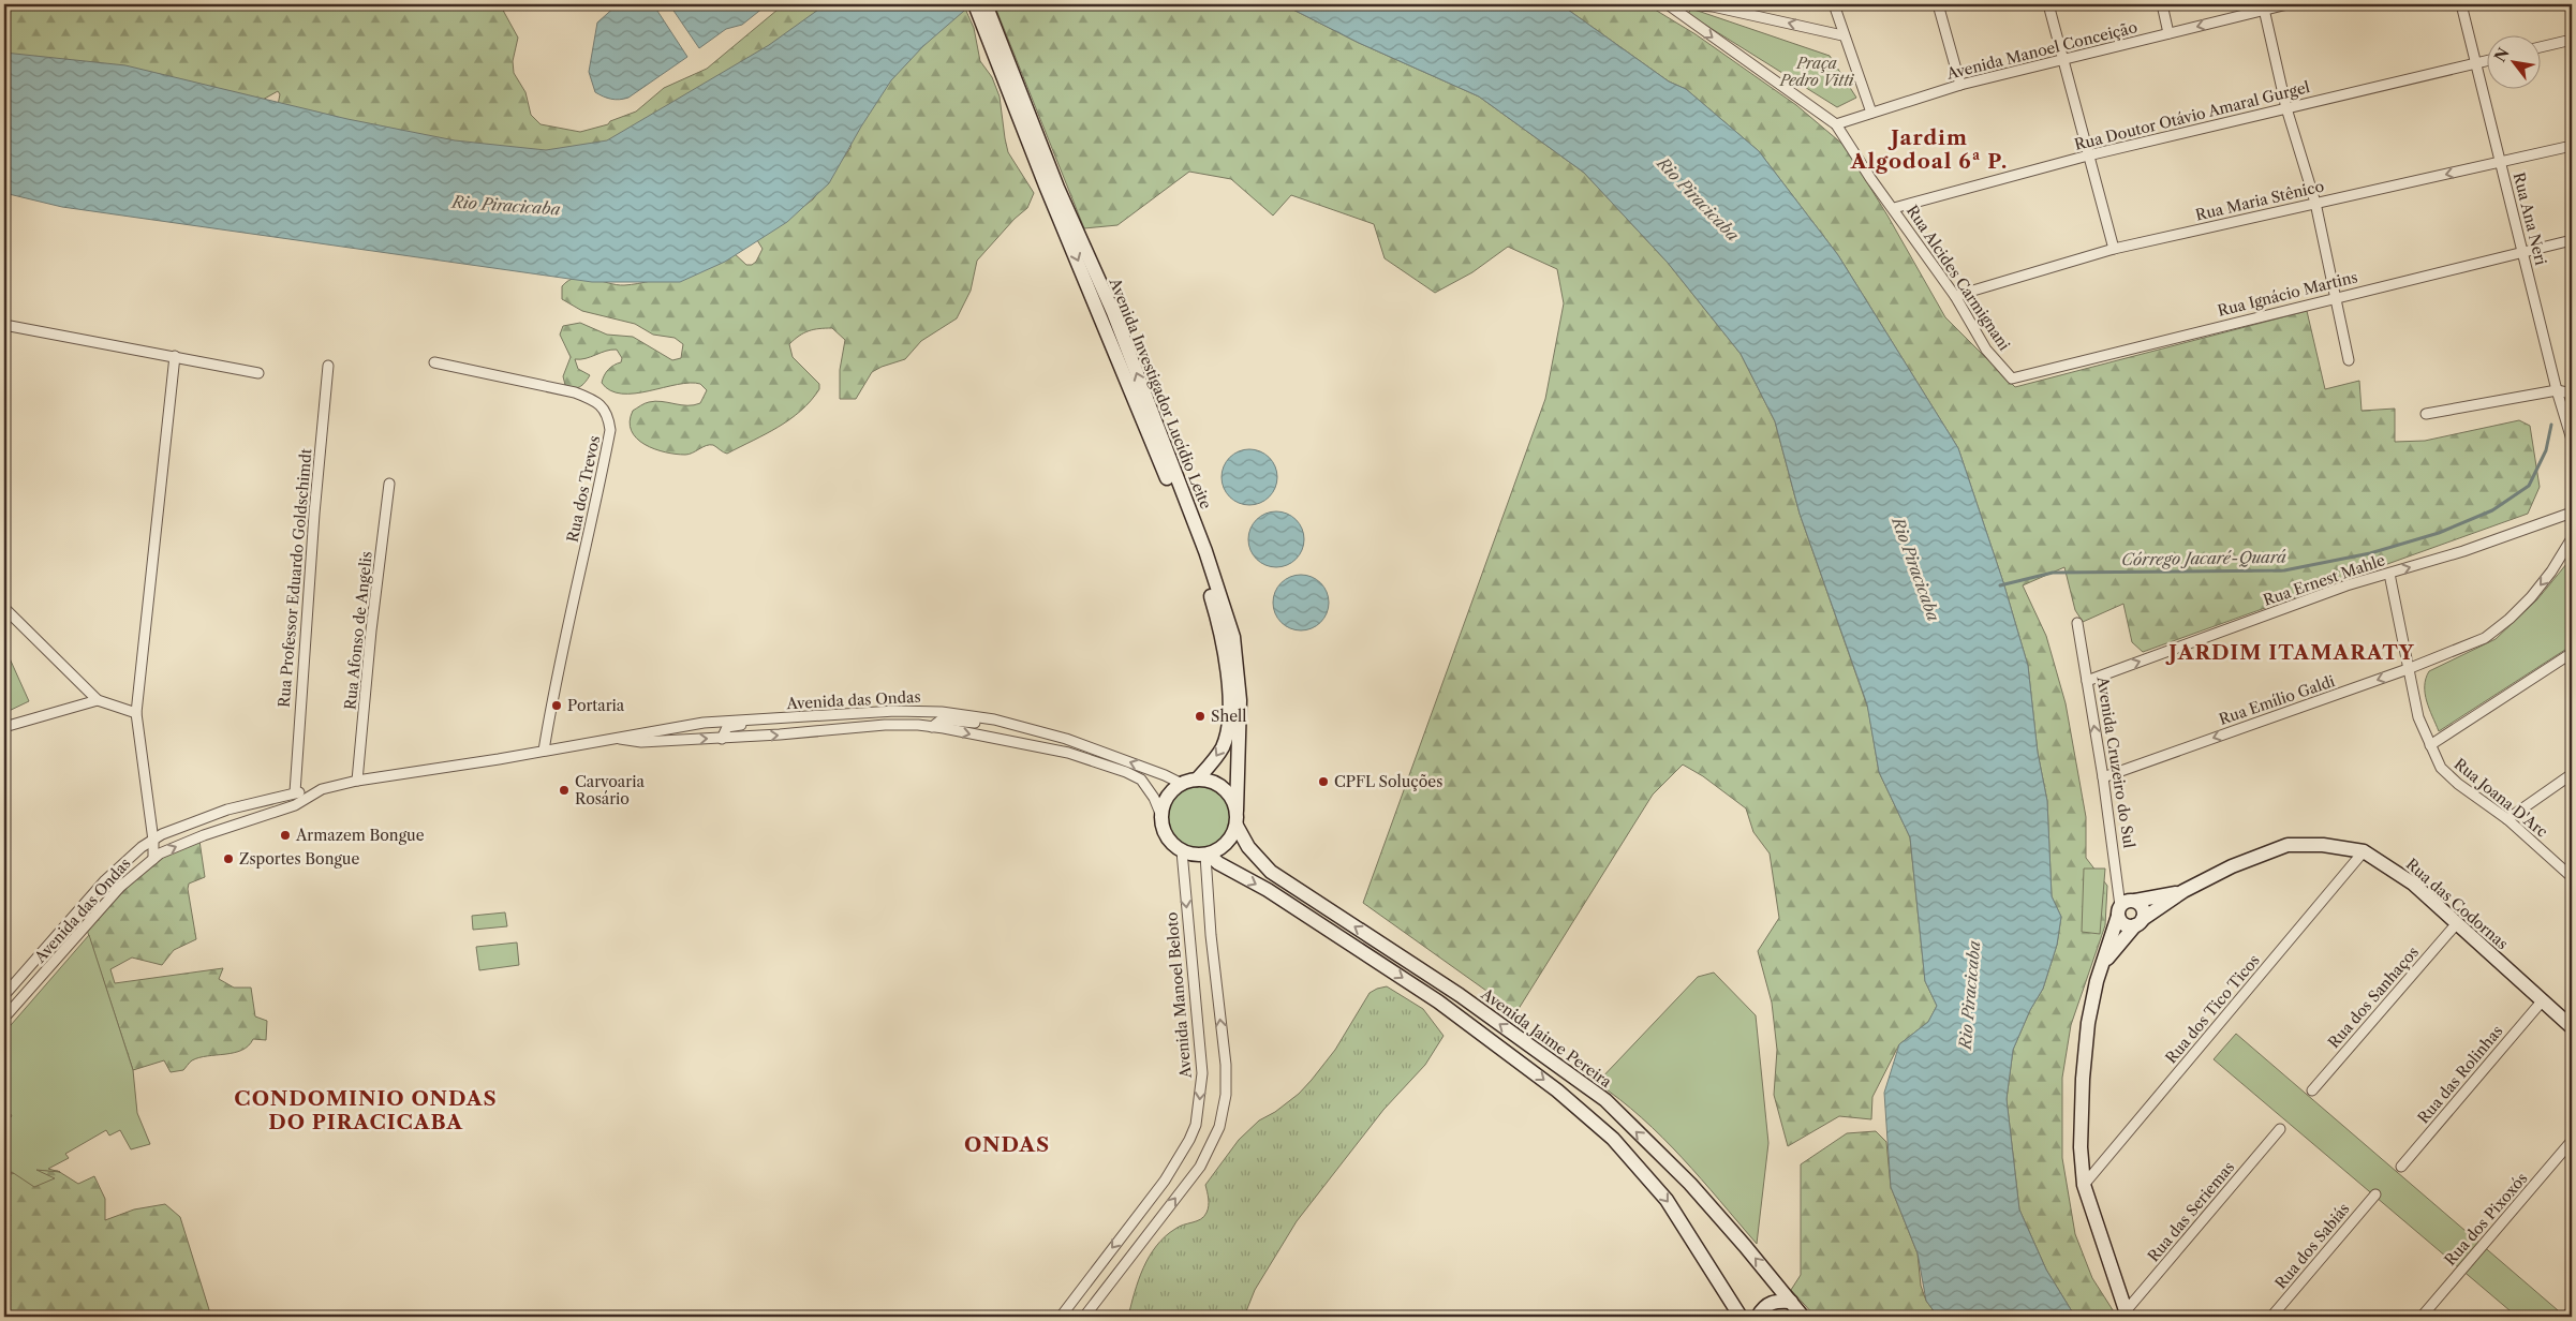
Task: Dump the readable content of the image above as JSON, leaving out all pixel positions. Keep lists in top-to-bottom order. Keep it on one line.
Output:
{"streets":{"main road":["Avenida Investigador Lucídio Leite","Avenida Cruzeiro do Sul","Rua das Codornas","Avenida Jaime Pereira"],"street":["Avenida Manoel Conceição","Rua Doutor Otávio Amaral Gurgel","Rua Maria Stênico","Rua Ana Neri","Rua Alcides Carmignani","Rua Ignácio Martins","Rua dos Trevos","Rua Professor Eduardo Goldschimdt","Rua Ernest Mahle","Rua Afonso de Angelis","Avenida das Ondas","Rua Emílio Galdi","Rua Joana D'Arc","Avenida Manoel Beloto","Rua dos Sanhaços","Rua dos Tico Ticos","Rua das Rolinhas","Rua das Seriemas","Rua dos Pixoxós","Rua dos Sabiás"]},"crossings":[["Avenida Manoel Conceição","Rua Alcides Carmignani"],["Rua Doutor Otávio Amaral Gurgel","Rua Ana Neri"],["Rua Doutor Otávio Amaral Gurgel","Rua Alcides Carmignani"],["Rua Maria Stênico","Rua Ana Neri"],["Rua Maria Stênico","Rua Alcides Carmignani"],["Rua Ana Neri","Rua Ignácio Martins"],["Rua Alcides Carmignani","Rua Ignácio Martins"],["Avenida Investigador Lucídio Leite","Avenida das Ondas"],["Avenida Investigador Lucídio Leite","Avenida Manoel Beloto"],["Avenida Investigador Lucídio Leite","Avenida Jaime Pereira"],["Rua dos Trevos","Avenida das Ondas"],["Rua Professor Eduardo Goldschimdt","Avenida das Ondas"],["Rua Ernest Mahle","Avenida Cruzeiro do Sul"],["Rua Ernest Mahle","Rua Joana D'Arc"],["Rua Afonso de Angelis","Avenida das Ondas"],["Avenida das Ondas","Avenida Manoel Beloto"],["Avenida das Ondas","Avenida Jaime Pereira"],["Rua Emílio Galdi","Avenida Cruzeiro do Sul"],["Rua Emílio Galdi","Rua Joana D'Arc"],["Avenida Cruzeiro do Sul","Rua das Codornas"],["Avenida Cruzeiro do Sul","Rua dos Tico Ticos"],["Avenida Cruzeiro do Sul","Rua das Seriemas"],["Rua das Codornas","Rua dos Sanhaços"],["Rua das Codornas","Rua dos Tico Ticos"],["Rua das Codornas","Rua das Rolinhas"],["Avenida Manoel Beloto","Avenida Jaime Pereira"]],"one_way":["Rua Ernest Mahle"],"districts":["Jardim Algodoal 6ª P.","JARDIM ITAMARATY","CONDOMINIO ONDAS DO PIRACICABA","ONDAS"],"water":["Rio Piracicaba","Córrego Jacaré-Quará"],"parks":["Praça Pedro Vitti"],"places":["Portaria","Shell","CPFL Soluções","Carvoaria Rosário","Armazem Bongue","Zsportes Bongue"],"north":"top left"}
